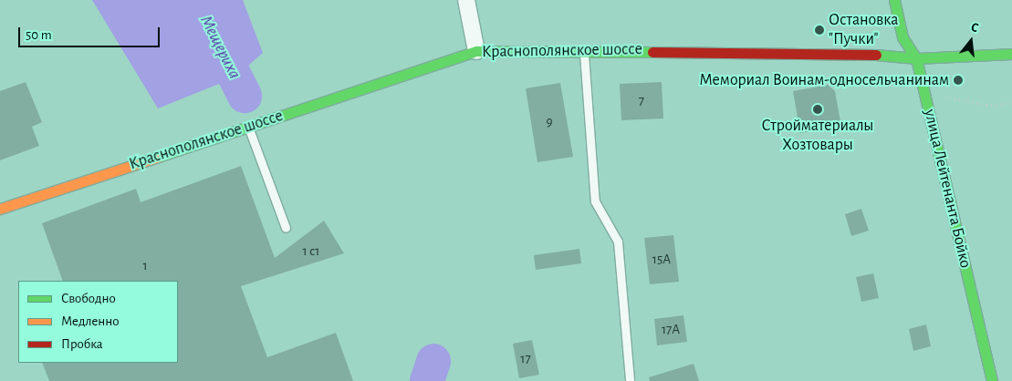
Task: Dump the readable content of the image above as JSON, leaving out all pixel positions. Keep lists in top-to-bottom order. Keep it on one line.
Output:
{"streets":{"main road":["Краснополянское шоссе","улица Лейтенанта Бойко"]},"crossings":[["Краснополянское шоссе","улица Лейтенанта Бойко"]],"water":["Мещериха"],"places":["Остановка \"Пучки\"","Мемориал Воинам-односельчанинам","Стройматериалы Хозтовары"],"house_numbers":["7","9","1 с1","15А","1","17А","17"],"legend":["Свободно","Медленно","Пробка"],"scale_bar":"50 m","north":"top"}
